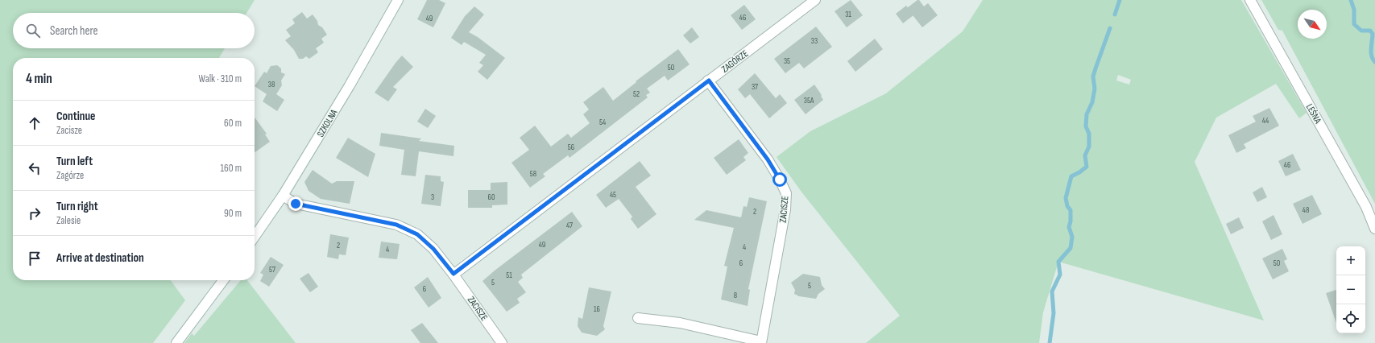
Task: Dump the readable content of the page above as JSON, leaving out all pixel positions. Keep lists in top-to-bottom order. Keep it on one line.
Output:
{"streets":{"street":["ZAGÓRZE","LEŚNA","SZKOLNA","ZACISZE"]},"crossings":[["ZAGÓRZE","ZACISZE"],["SZKOLNA","ZACISZE"]],"house_numbers":["31","46","49","33","35","50","38","37","52","35A","44","54","56","46","58","45","3","60","48","2","47","49","2","4","4","6","50","57","51","5","5","6","8","16"],"north":"bottom right","page":{"search":"Search here","heading":["4 min","Walk · 310 m"],"list":[["Continue","Zacisze","60 m"],["Turn left","Zagórze","160 m"],["Turn right","Zalesie","90 m"],"Arrive at destination"],"map_buttons":["+","−"]}}
